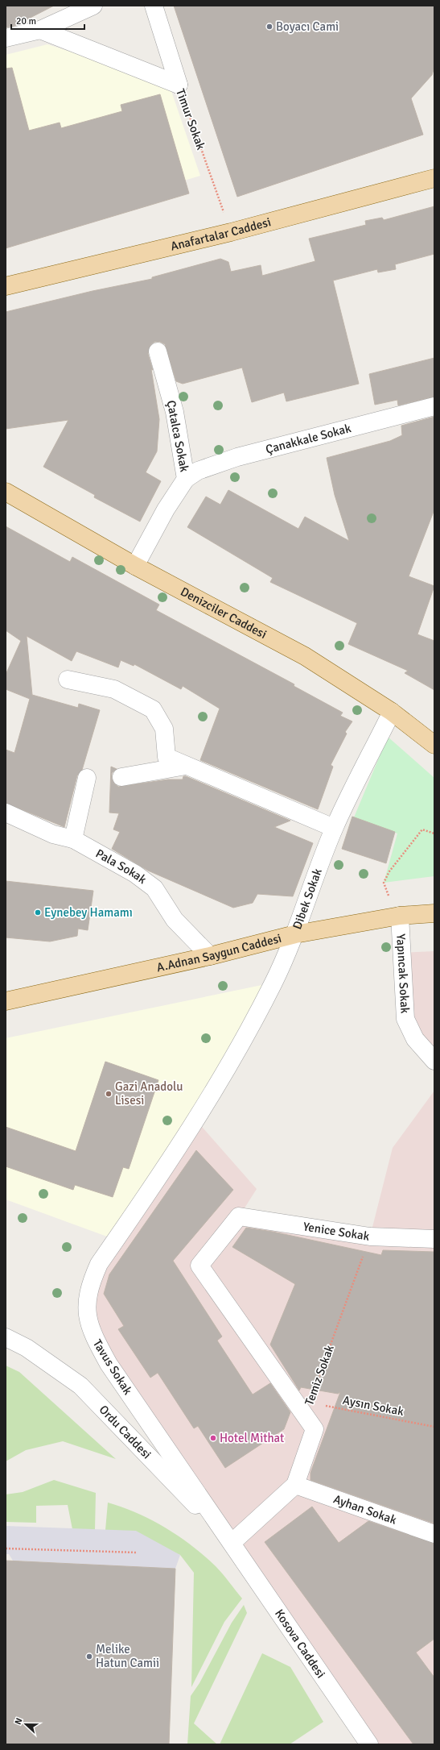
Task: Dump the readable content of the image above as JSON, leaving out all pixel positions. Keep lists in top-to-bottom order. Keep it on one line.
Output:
{"streets":{"main road":["Anafartalar Caddesi","Denizciler Caddesi","A.Adnan Saygun Caddesi"],"street":["Timur Sokak","Çatalca Sokak","Çanakkale Sokak","Pala Sokak","Dibek Sokak","Yapıncak Sokak","Yenice Sokak","Tavus Sokak","Temiz Sokak","Ordu Caddesi","Ayhan Sokak","Kosova Caddesi"],"path":["Aysın Sokak"]},"crossings":[["Timur Sokak","Anafartalar Caddesi"],["Çatalca Sokak","Çanakkale Sokak"],["Çatalca Sokak","Denizciler Caddesi"],["Denizciler Caddesi","Dibek Sokak"],["Pala Sokak","A.Adnan Saygun Caddesi"],["Dibek Sokak","A.Adnan Saygun Caddesi"],["Dibek Sokak","Tavus Sokak"],["A.Adnan Saygun Caddesi","Yapıncak Sokak"],["Yenice Sokak","Temiz Sokak"],["Yenice Sokak","Aysın Sokak"],["Tavus Sokak","Temiz Sokak"],["Tavus Sokak","Ordu Caddesi"],["Tavus Sokak","Kosova Caddesi"],["Temiz Sokak","Aysın Sokak"],["Temiz Sokak","Ordu Caddesi"],["Temiz Sokak","Ayhan Sokak"],["Temiz Sokak","Kosova Caddesi"],["Ordu Caddesi","Kosova Caddesi"]],"places":["Boyacı Cami","Eynebey Hamamı","Gazi Anadolu Lisesi","Hotel Mithat","Melike Hatun Camii"],"scale_bar":"20 m","north":"left"}
